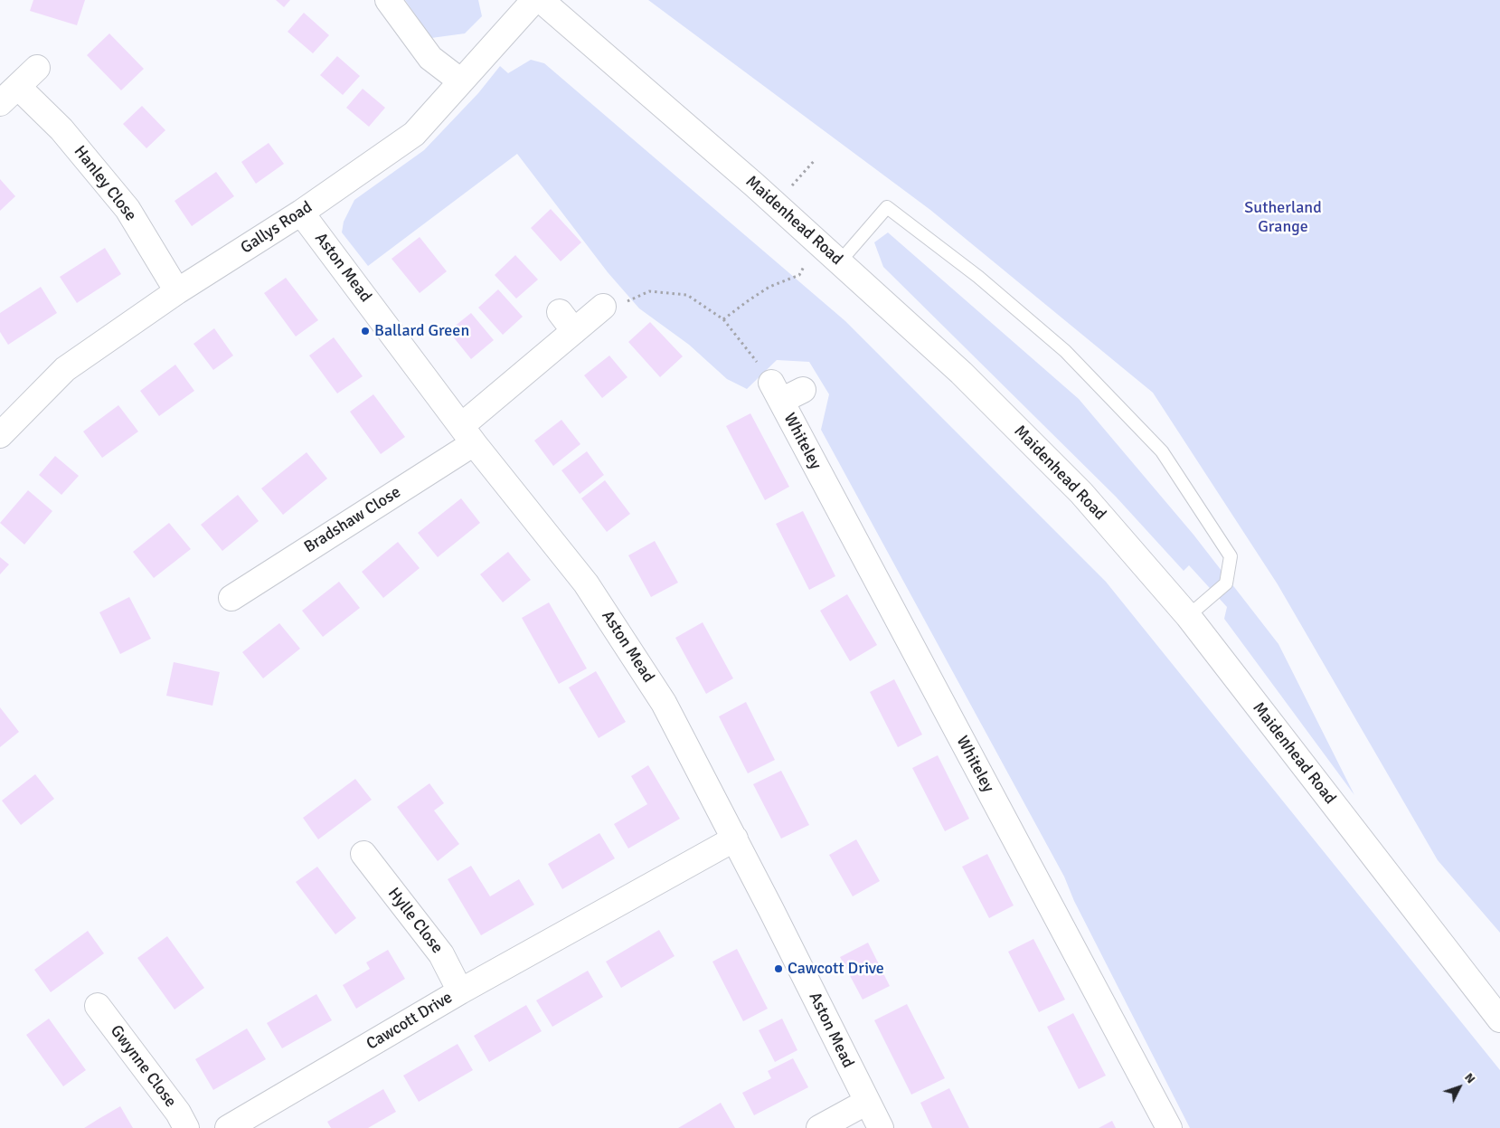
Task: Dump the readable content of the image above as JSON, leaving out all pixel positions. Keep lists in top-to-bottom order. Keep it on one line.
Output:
{"streets":{"street":["Hanley Close","Maidenhead Road","Gallys Road","Aston Mead","Whiteley","Bradshaw Close","Hylle Close","Cawcott Drive","Gwynne Close"]},"crossings":[["Hanley Close","Gallys Road"],["Gallys Road","Aston Mead"],["Aston Mead","Bradshaw Close"],["Aston Mead","Cawcott Drive"],["Hylle Close","Cawcott Drive"]],"parks":["Sutherland Grange"],"places":["Ballard Green","Cawcott Drive"],"north":"top right"}
